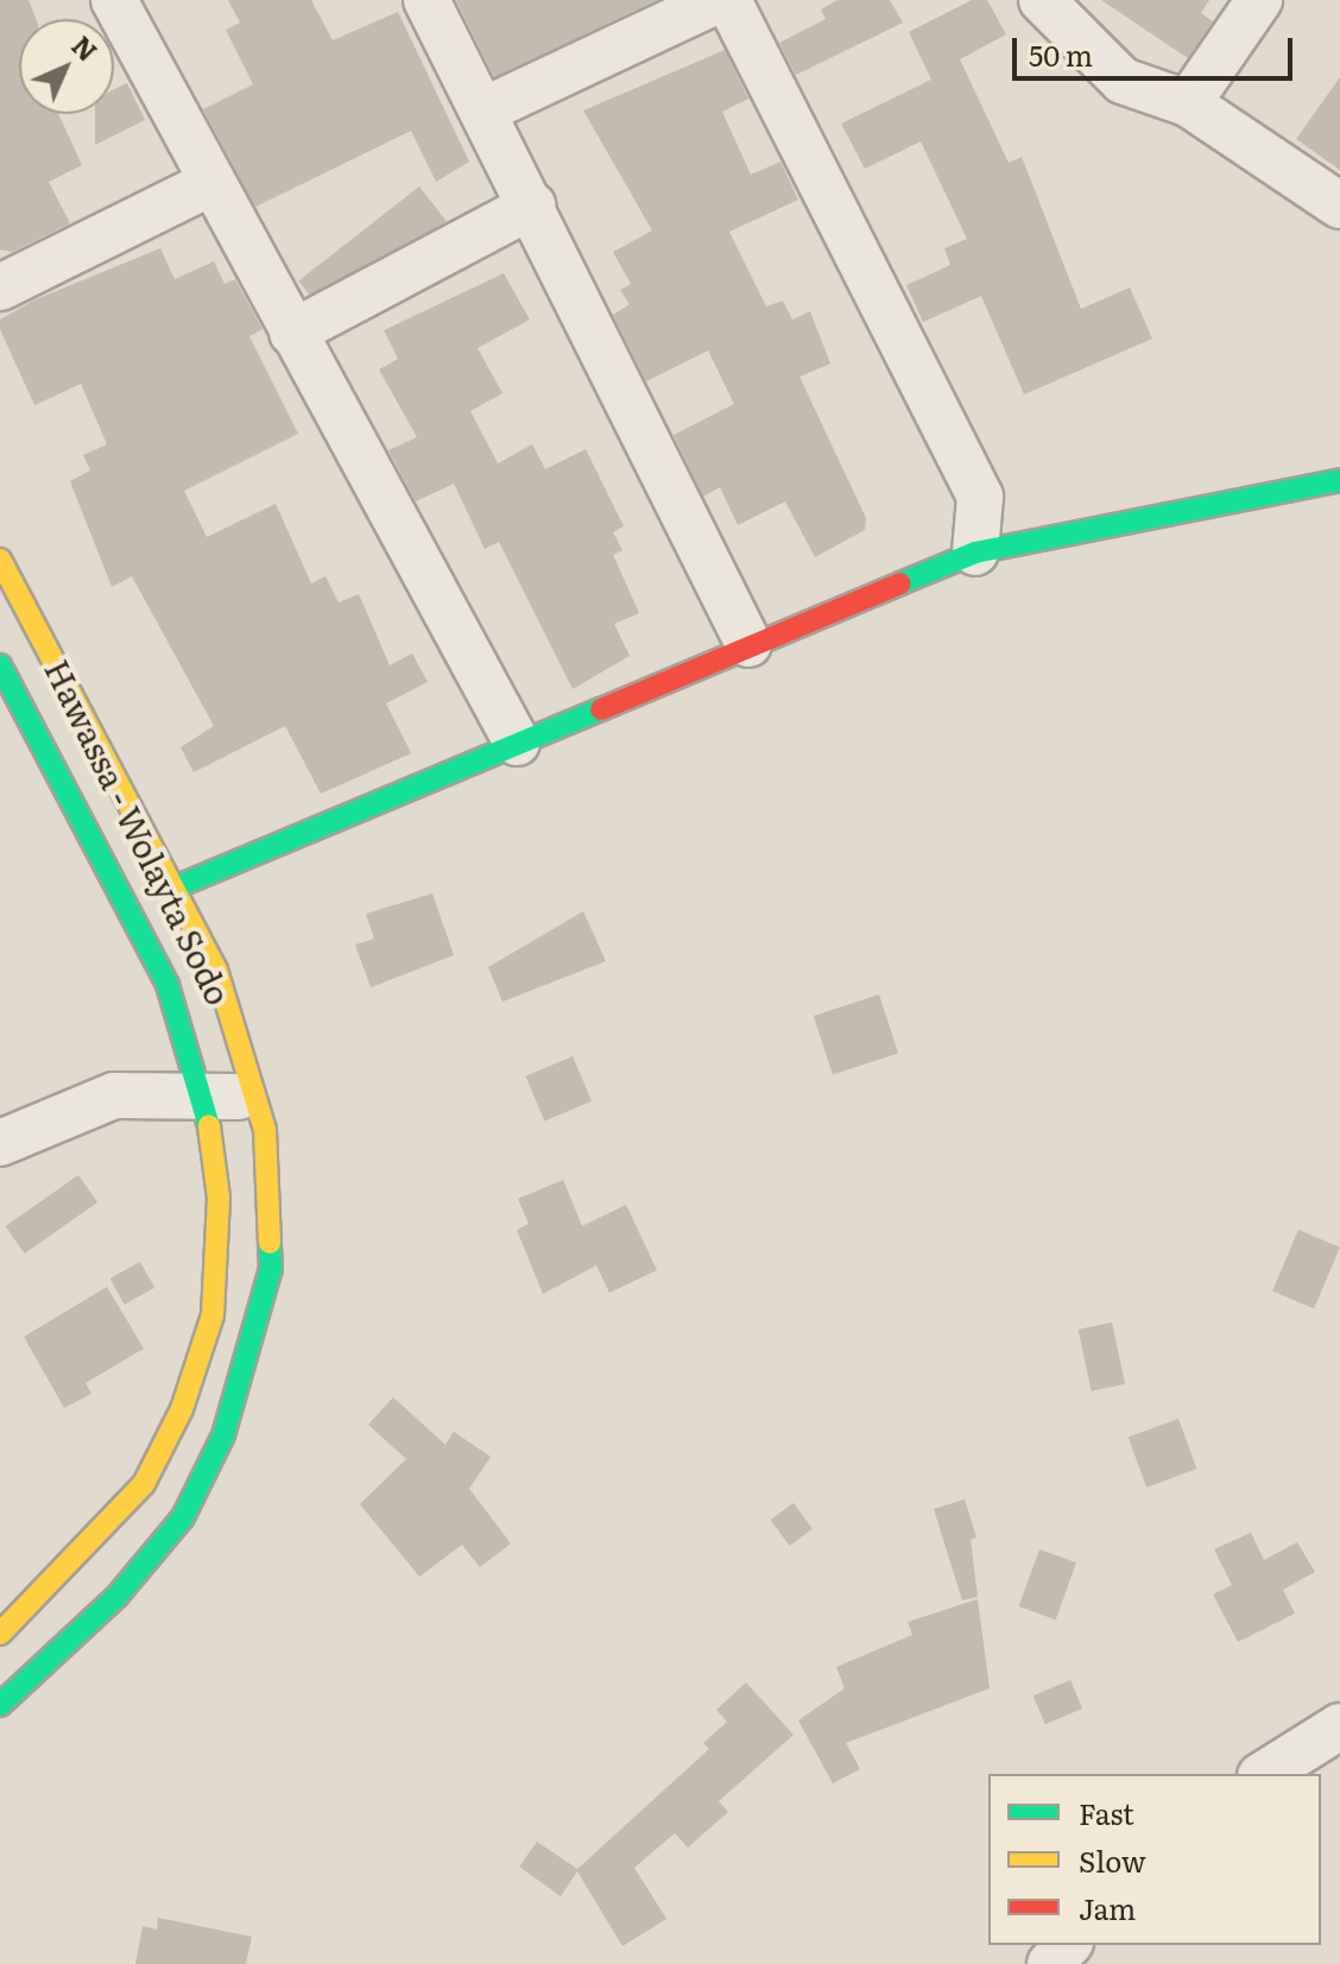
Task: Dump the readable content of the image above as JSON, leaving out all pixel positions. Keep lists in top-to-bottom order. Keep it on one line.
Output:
{"streets":{"main road":["Hawassa - Wolayta Sodo"]},"legend":["Fast","Slow","Jam"],"scale_bar":"50 m","north":"top right"}
